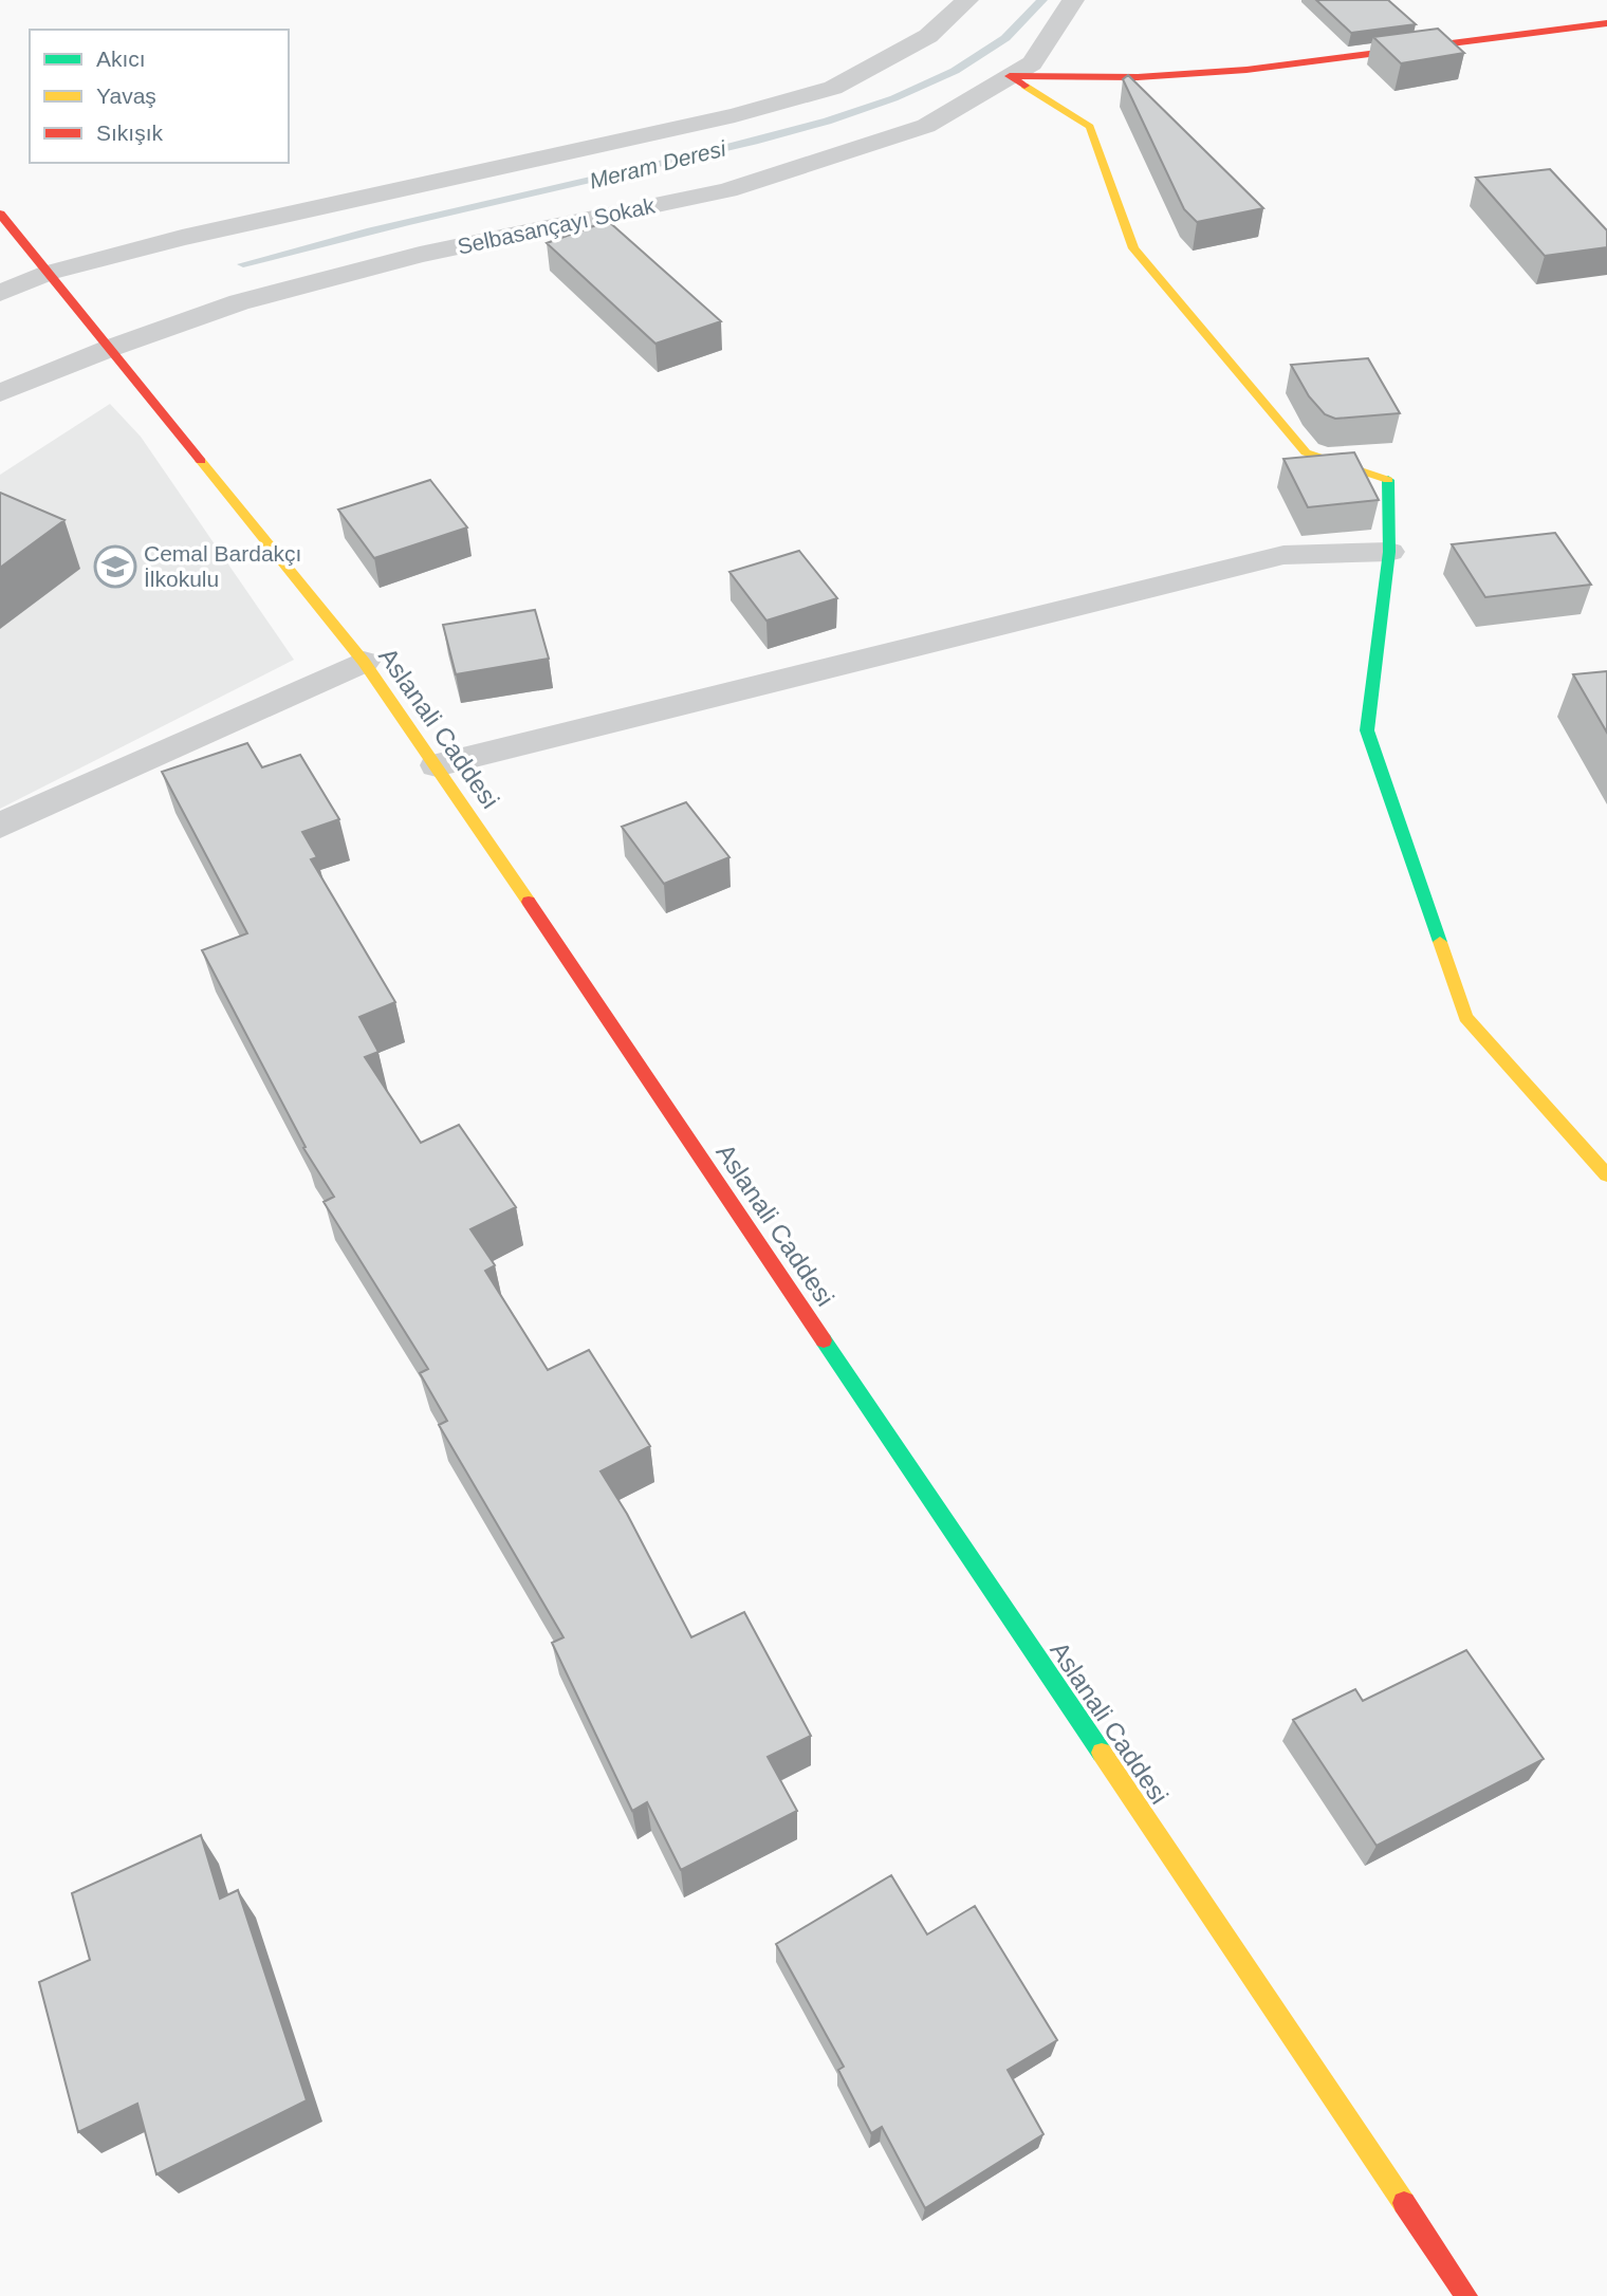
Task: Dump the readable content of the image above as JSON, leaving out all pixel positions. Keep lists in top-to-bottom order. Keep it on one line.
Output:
{"streets":{"street":["Selbasançayı Sokak","Aslanali Caddesi"]},"crossings":[["Selbasançayı Sokak","Aslanali Caddesi"]],"water":["Meram Deresi"],"places":{"school or university":["Cemal Bardakçı İlkokulu"]},"legend":["Akıcı","Yavaş","Sıkışık"]}
